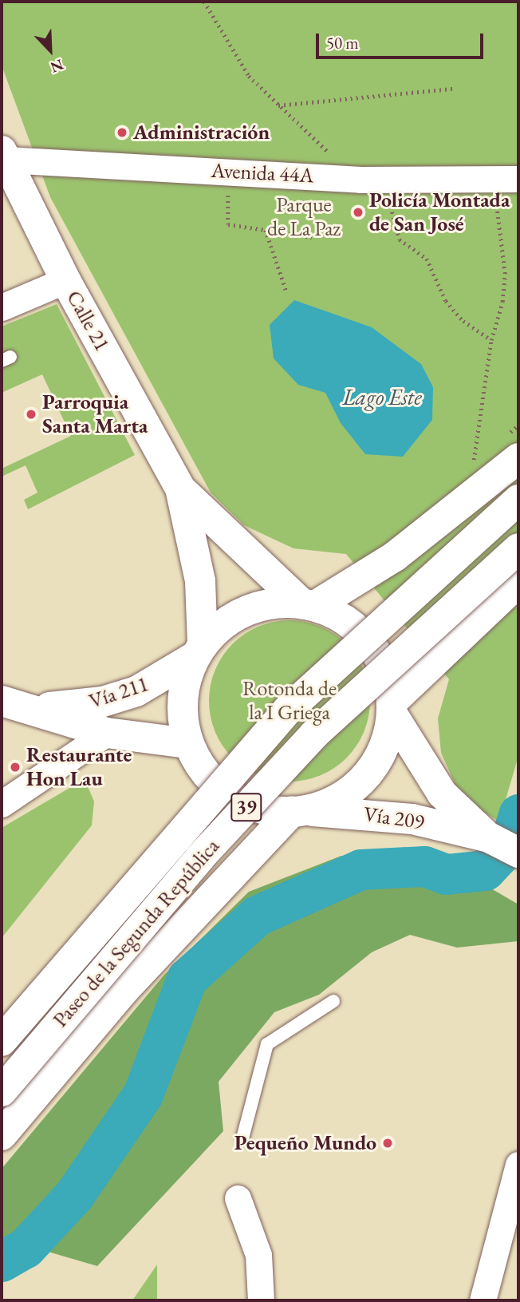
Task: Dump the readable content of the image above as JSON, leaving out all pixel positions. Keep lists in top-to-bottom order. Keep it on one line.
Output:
{"streets":{"main road":["Calle 21","Vía 211","39","Vía 209","Paseo de la Segunda República"],"street":["Avenida 44A"]},"crossings":[["Avenida 44A","Calle 21"],["Calle 21","Vía 211"]],"water":["Lago Este"],"parks":["Parque de La Paz","Rotonda de la I Griega"],"places":["Administración","Policía Montada de San José","Parroquia Santa Marta","Restaurante Hon Lau","Pequeño Mundo"],"scale_bar":"50 m","north":"bottom right"}
